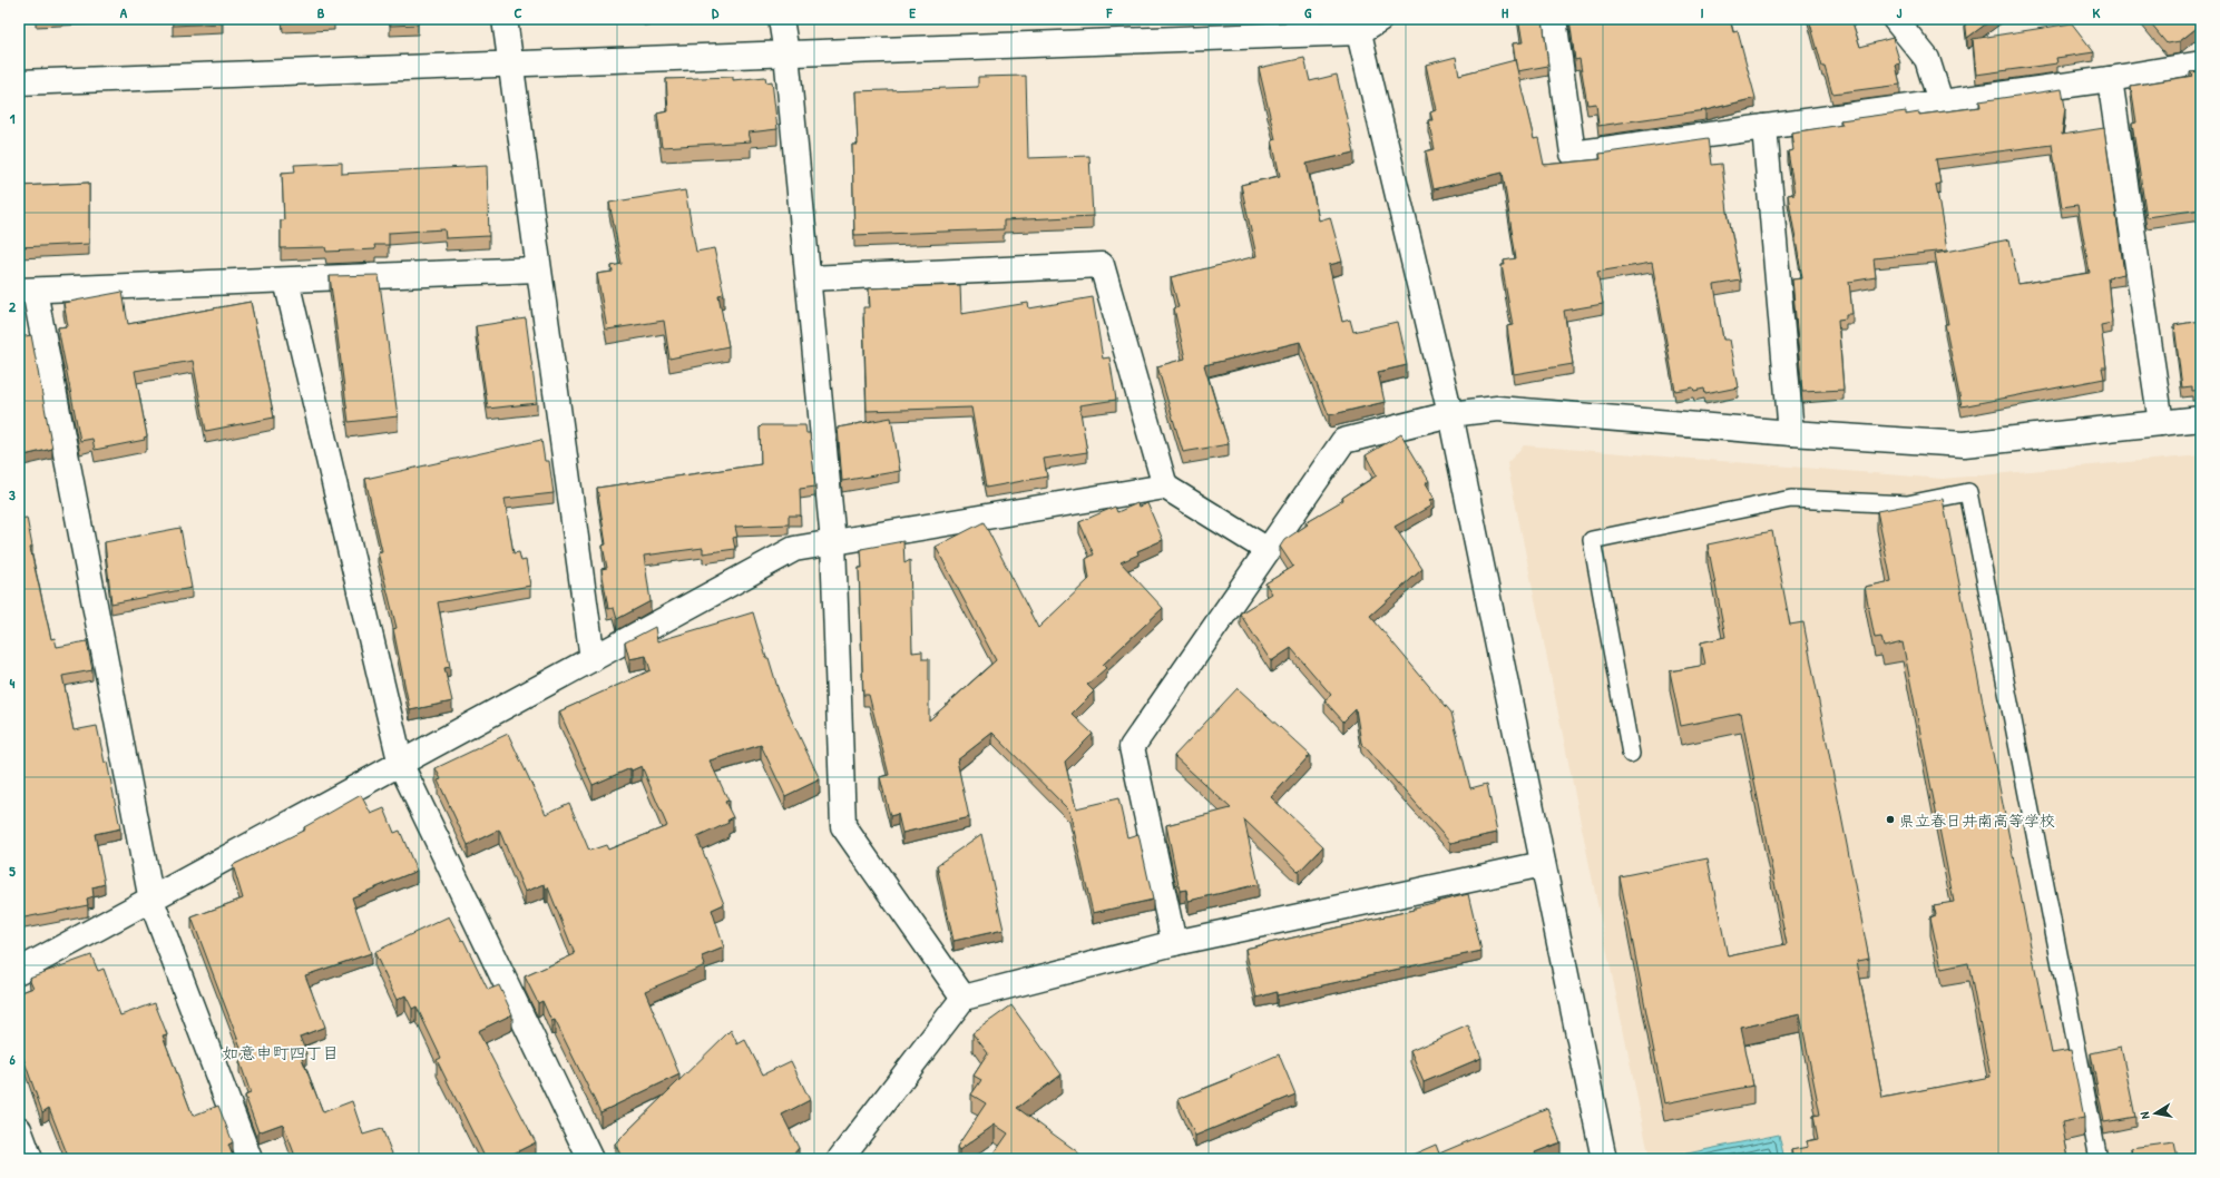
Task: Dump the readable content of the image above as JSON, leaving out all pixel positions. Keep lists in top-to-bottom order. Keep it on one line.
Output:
{"districts":["如意申町四丁目"],"places":["県立春日井南高等学校"],"north":"left","grid":{"columns":["A","B","C","D","E","F","G","H","I","J","K"],"rows":["1","2","3","4","5","6"]}}
